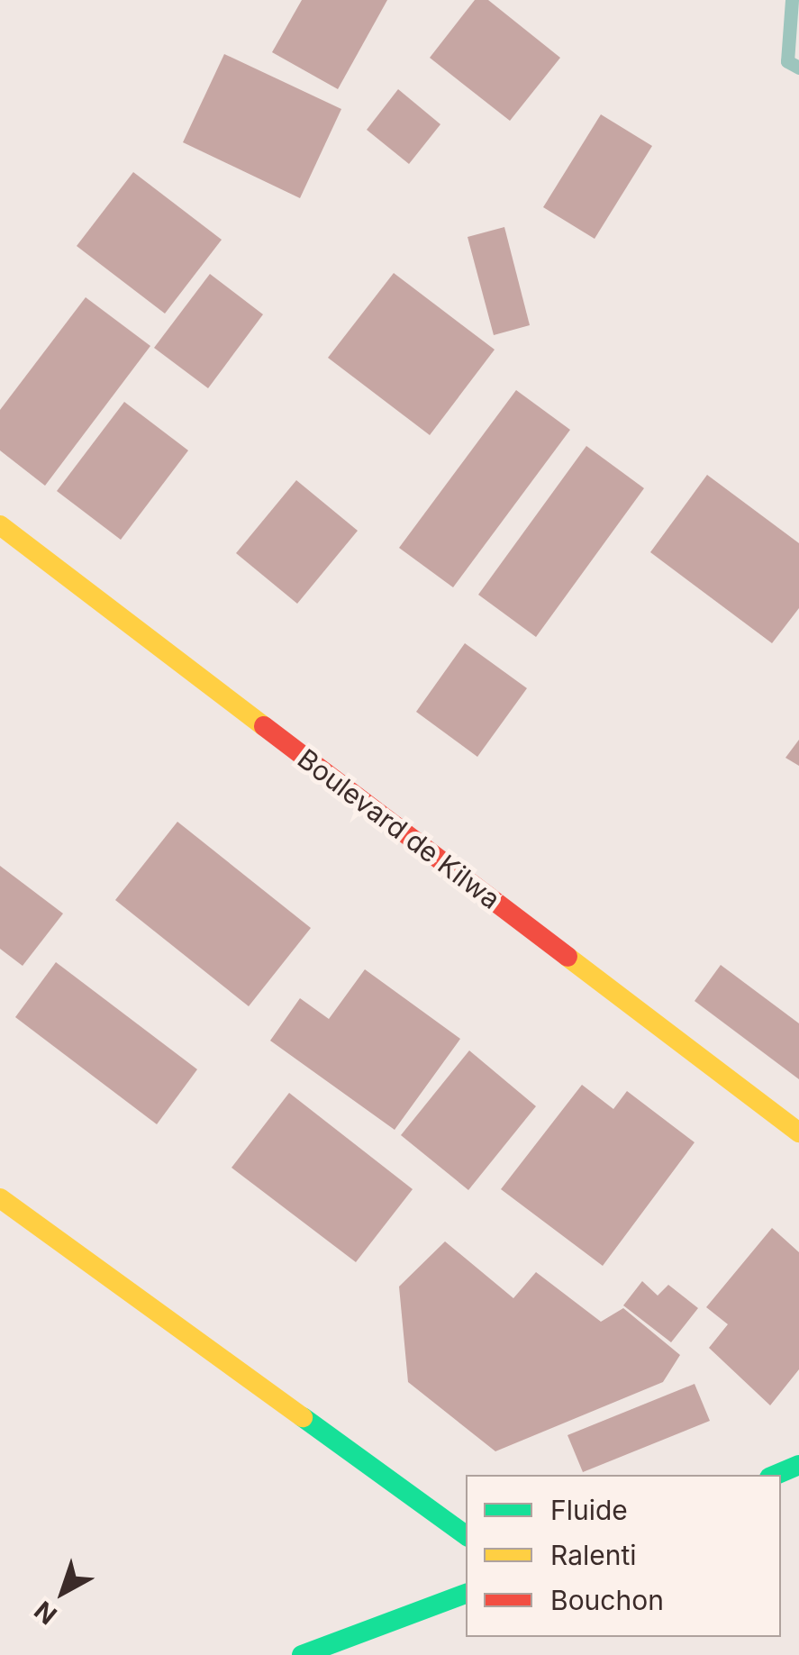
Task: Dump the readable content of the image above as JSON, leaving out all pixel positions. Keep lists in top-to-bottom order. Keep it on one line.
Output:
{"streets":{"street":["Boulevard de Kilwa"]},"legend":["Fluide","Ralenti","Bouchon"],"north":"bottom left"}
